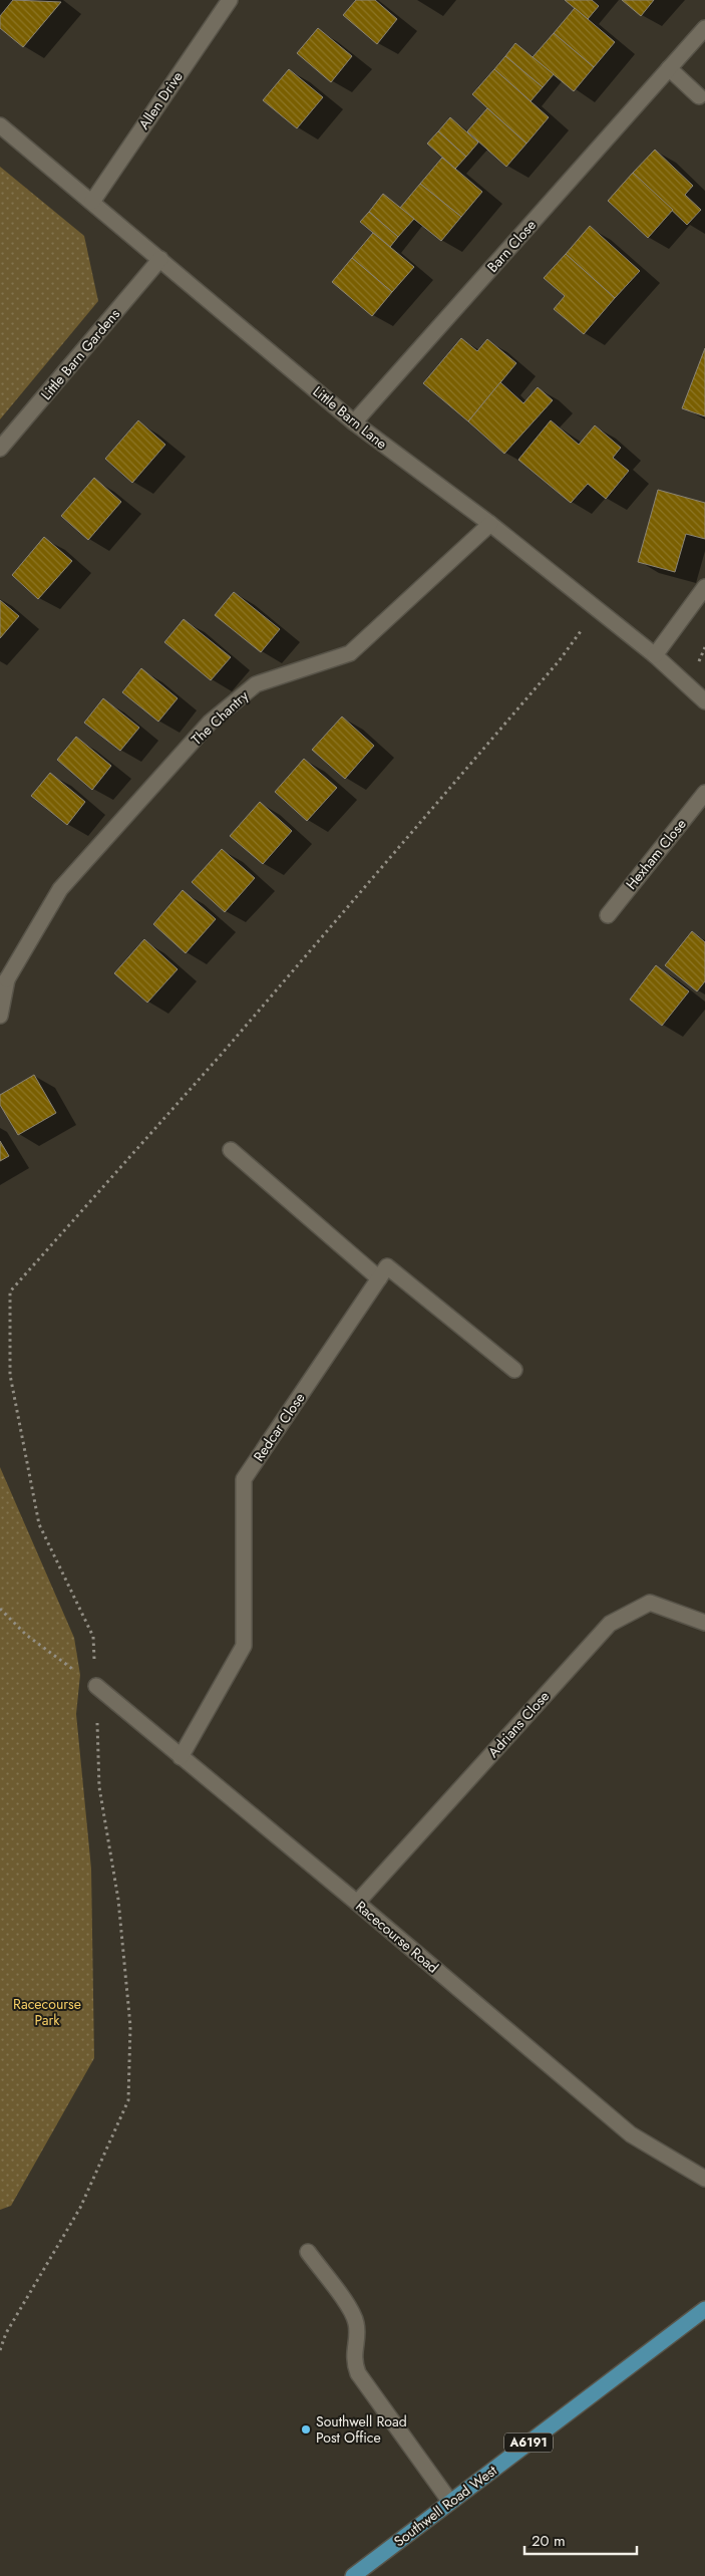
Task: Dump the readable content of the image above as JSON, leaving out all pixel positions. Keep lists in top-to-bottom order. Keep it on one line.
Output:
{"streets":{"main road":["A6191","Southwell Road West"],"street":["Allen Drive","Barn Close","Little Barn Gardens","Little Barn Lane","The Chantry","Hexham Close","Redcar Close","Adrians Close","Racecourse Road"]},"crossings":[["Allen Drive","Little Barn Lane"],["Barn Close","Little Barn Lane"],["Little Barn Gardens","Little Barn Lane"],["Little Barn Lane","The Chantry"],["Redcar Close","Racecourse Road"],["Adrians Close","Racecourse Road"]],"parks":["Racecourse Park"],"places":["Southwell Road Post Office"],"scale_bar":"20 m"}
